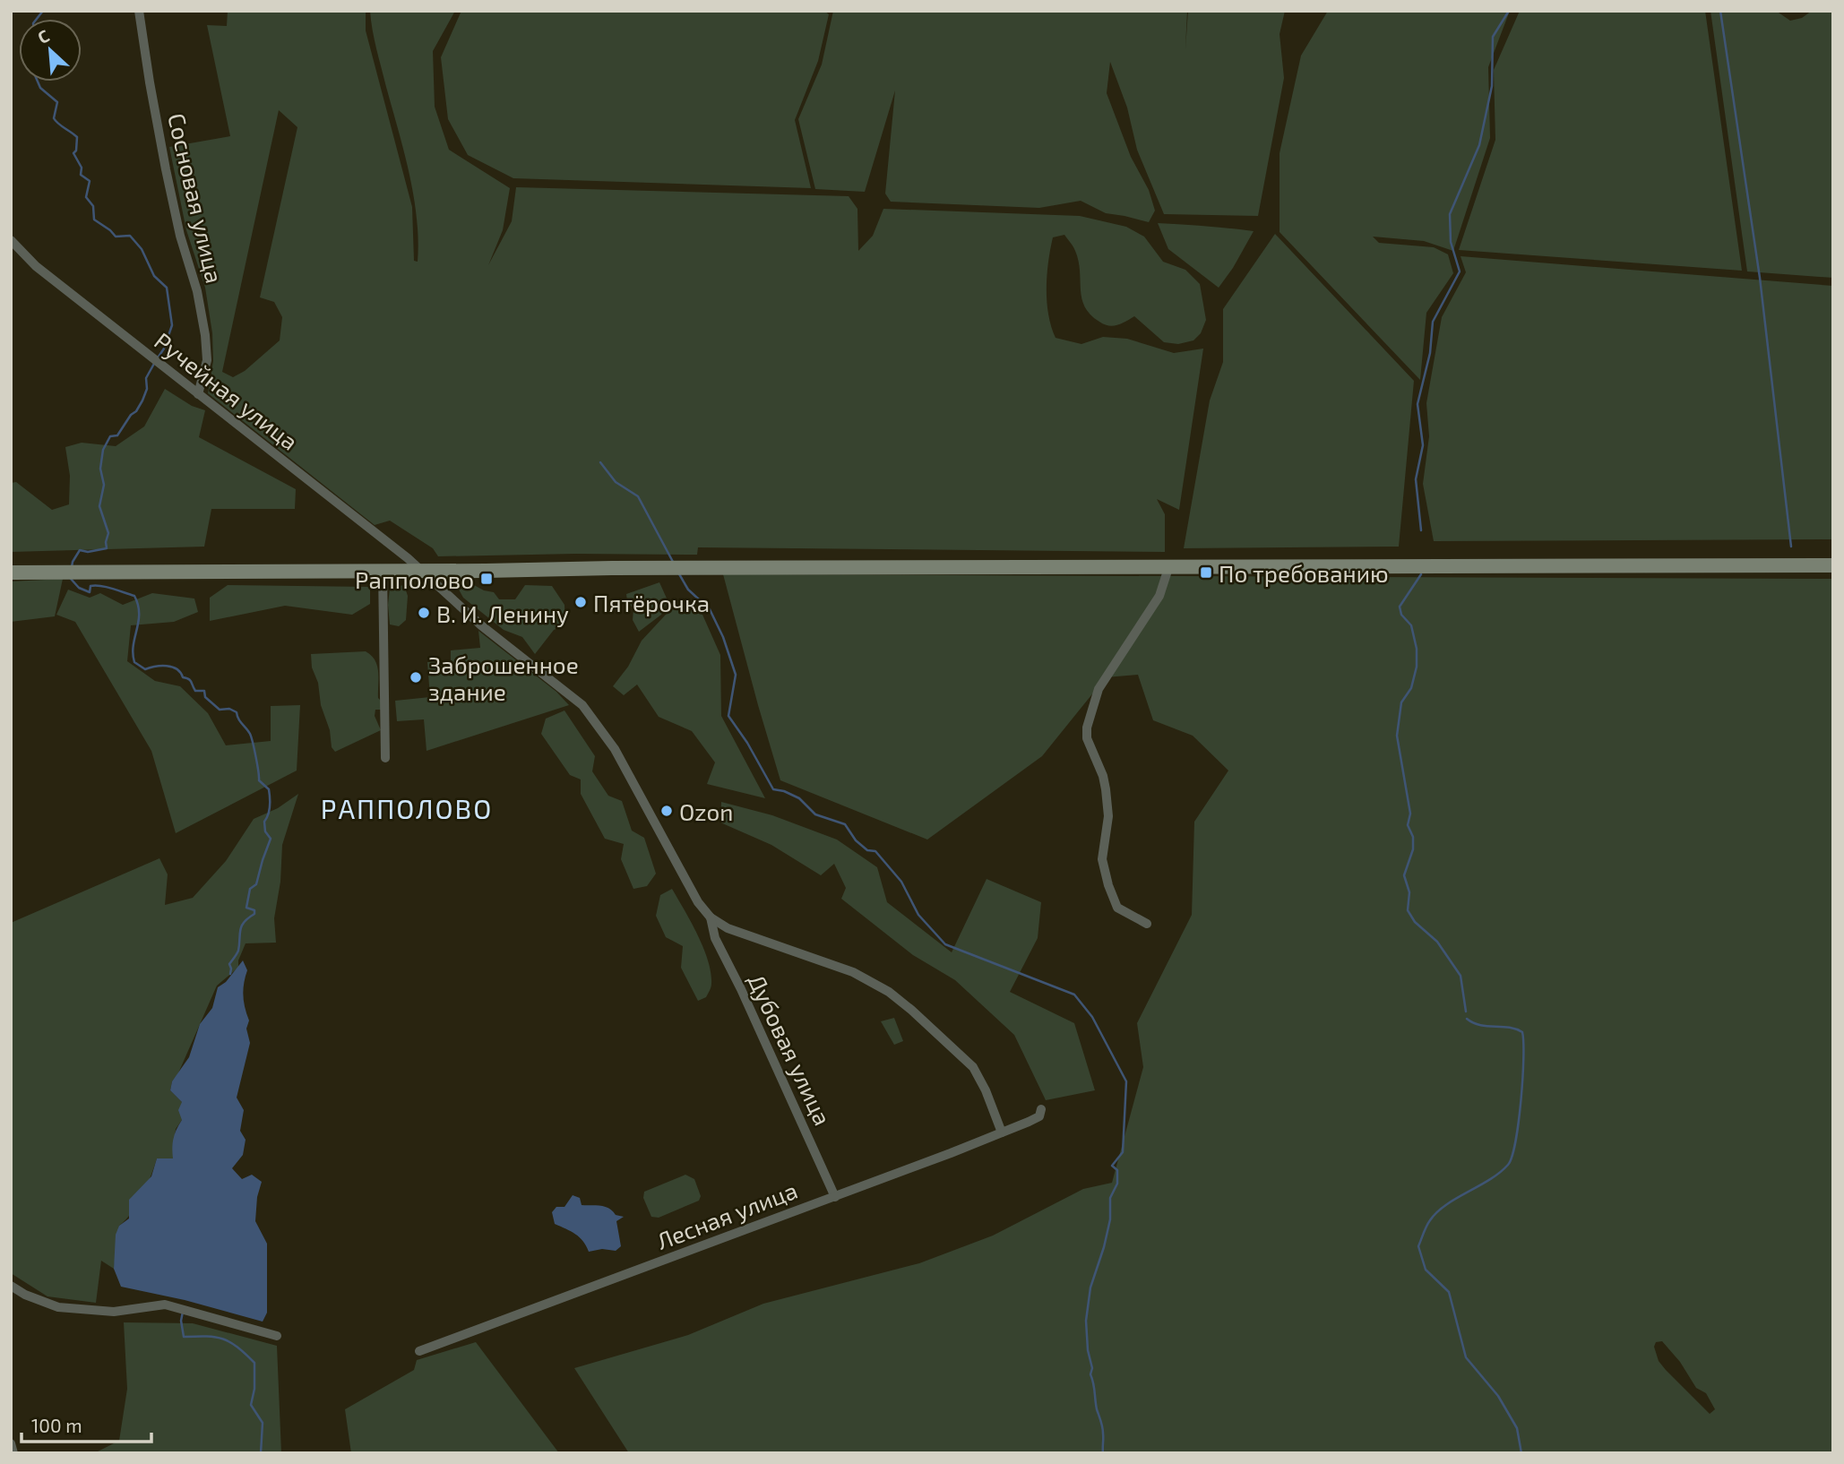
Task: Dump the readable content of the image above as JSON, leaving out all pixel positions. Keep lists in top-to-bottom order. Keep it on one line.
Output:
{"streets":{"street":["Сосновая улица","Ручейная улица","Дубовая улица","Лесная улица"]},"crossings":[["Сосновая улица","Ручейная улица"],["Ручейная улица","Дубовая улица"],["Дубовая улица","Лесная улица"]],"districts":["РАППОЛОВО"],"places":{"transit":["По требованию","Рапполово"],"other":["Пятёрочка","В. И. Ленину","Заброшенное здание","Ozon"]},"scale_bar":"100 m","north":"top left"}
